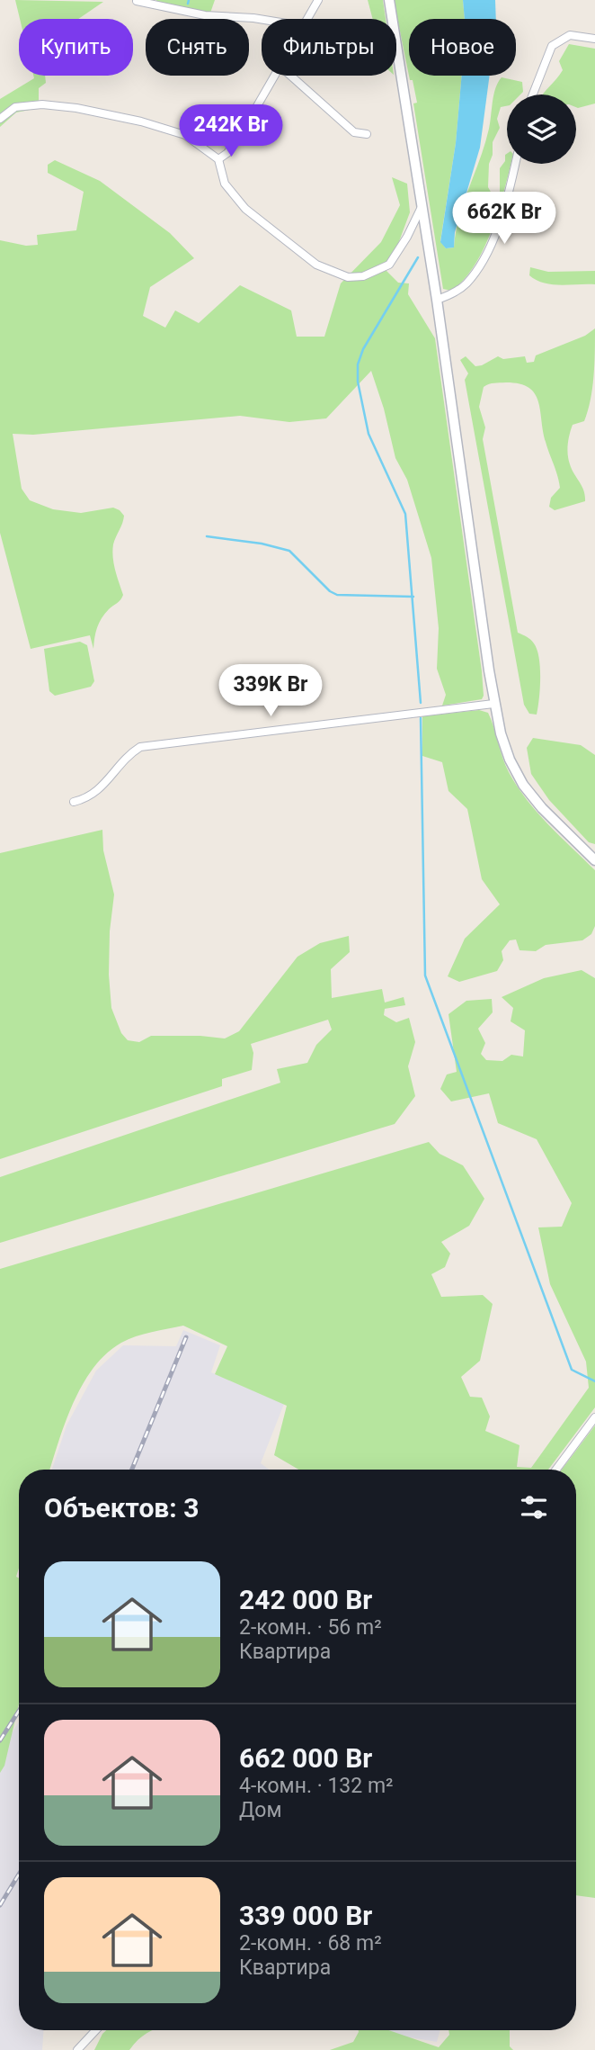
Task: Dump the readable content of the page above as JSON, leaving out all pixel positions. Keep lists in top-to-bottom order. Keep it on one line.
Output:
{"page":{"chip":["Купить","Снять","Фильтры","Новое"],"price":["242K Br","662K Br","339K Br"],"heading":"Объектов: 3","list":[{"name":"242 000 Br","note":"2-комн. · 56 m² · Квартира"},{"name":"662 000 Br","note":"4-комн. · 132 m² · Дом"},{"name":"339 000 Br","note":"2-комн. · 68 m² · Квартира"}]}}
